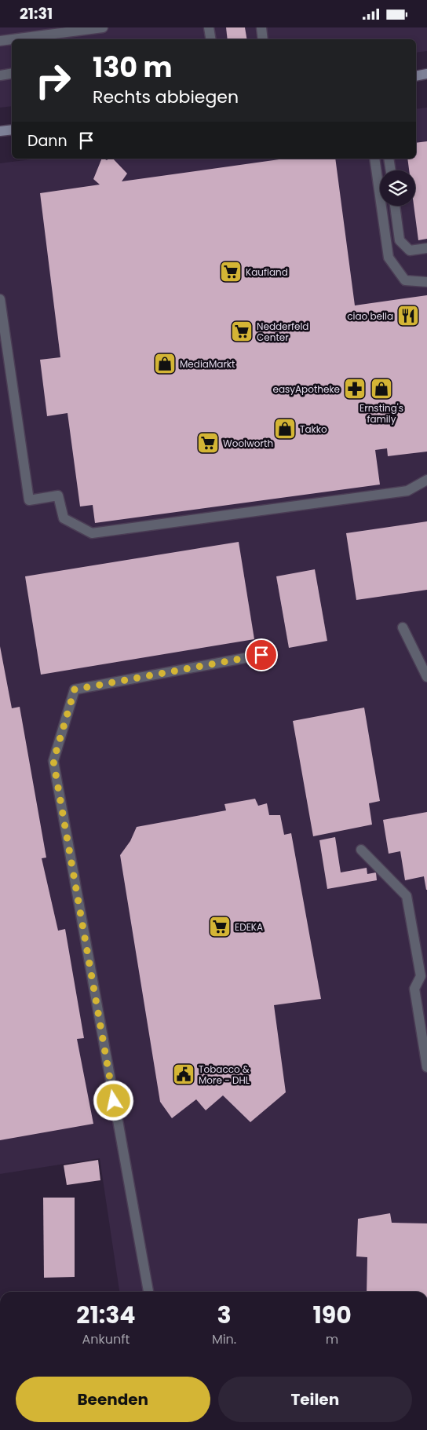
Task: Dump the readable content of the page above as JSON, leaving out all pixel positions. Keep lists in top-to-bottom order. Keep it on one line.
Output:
{"places":{"supermarket":["Kaufland","Nedderfeld Center","Woolworth","EDEKA"],"restaurant":["ciao bella"],"shop":["MediaMarkt","Ernsting's family","Takko"],"pharmacy":["easyApotheke"],"public building":["Tobacco & More - DHL"]},"page":{"status":"21:31","turn":["130 m","Rechts abbiegen"],"then":"Dann","eta":["21:34","Ankunft","3","Min.","190","m"],"buttons":["Beenden","Teilen"]}}
